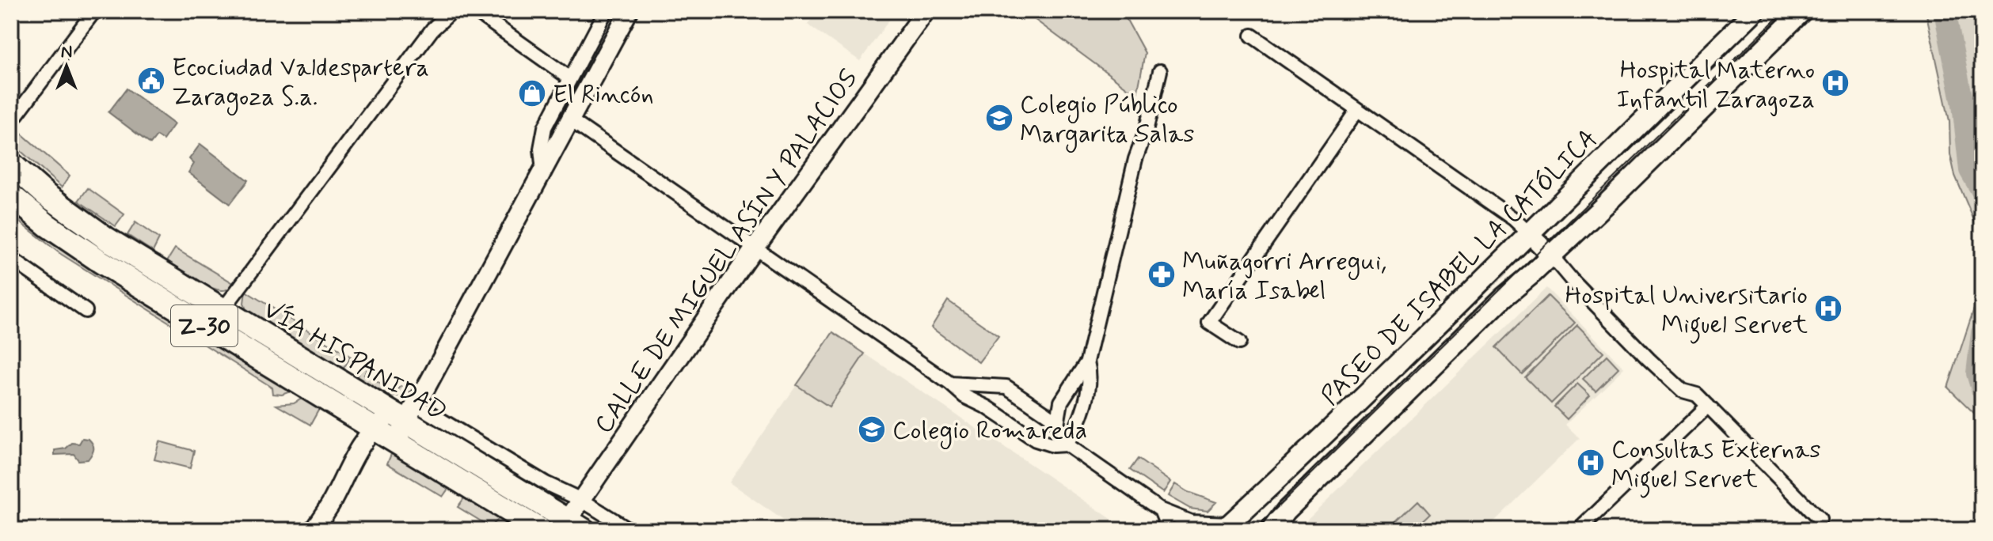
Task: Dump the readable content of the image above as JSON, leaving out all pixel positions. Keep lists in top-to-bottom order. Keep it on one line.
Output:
{"streets":{"highway":["Z-30","VÍA HISPANIDAD"],"main road":["PASEO DE ISABEL LA CATÓLICA"],"street":["CALLE DE MIGUEL ASÍN Y PALACIOS"]},"crossings":[["CALLE DE MIGUEL ASÍN Y PALACIOS","VÍA HISPANIDAD"]],"places":{"public building":["Ecociudad Valdespartera Zaragoza S.a."],"hospital":["Hospital Materno Infantil Zaragoza","Hospital Universitario Miguel Servet","Consultas Externas Miguel Servet"],"shop":["El Rincón"],"school or university":["Colegio Público Margarita Salas","Colegio Romareda"],"pharmacy":["Muñagorri Arregui, María Isabel"]},"north":"top"}
